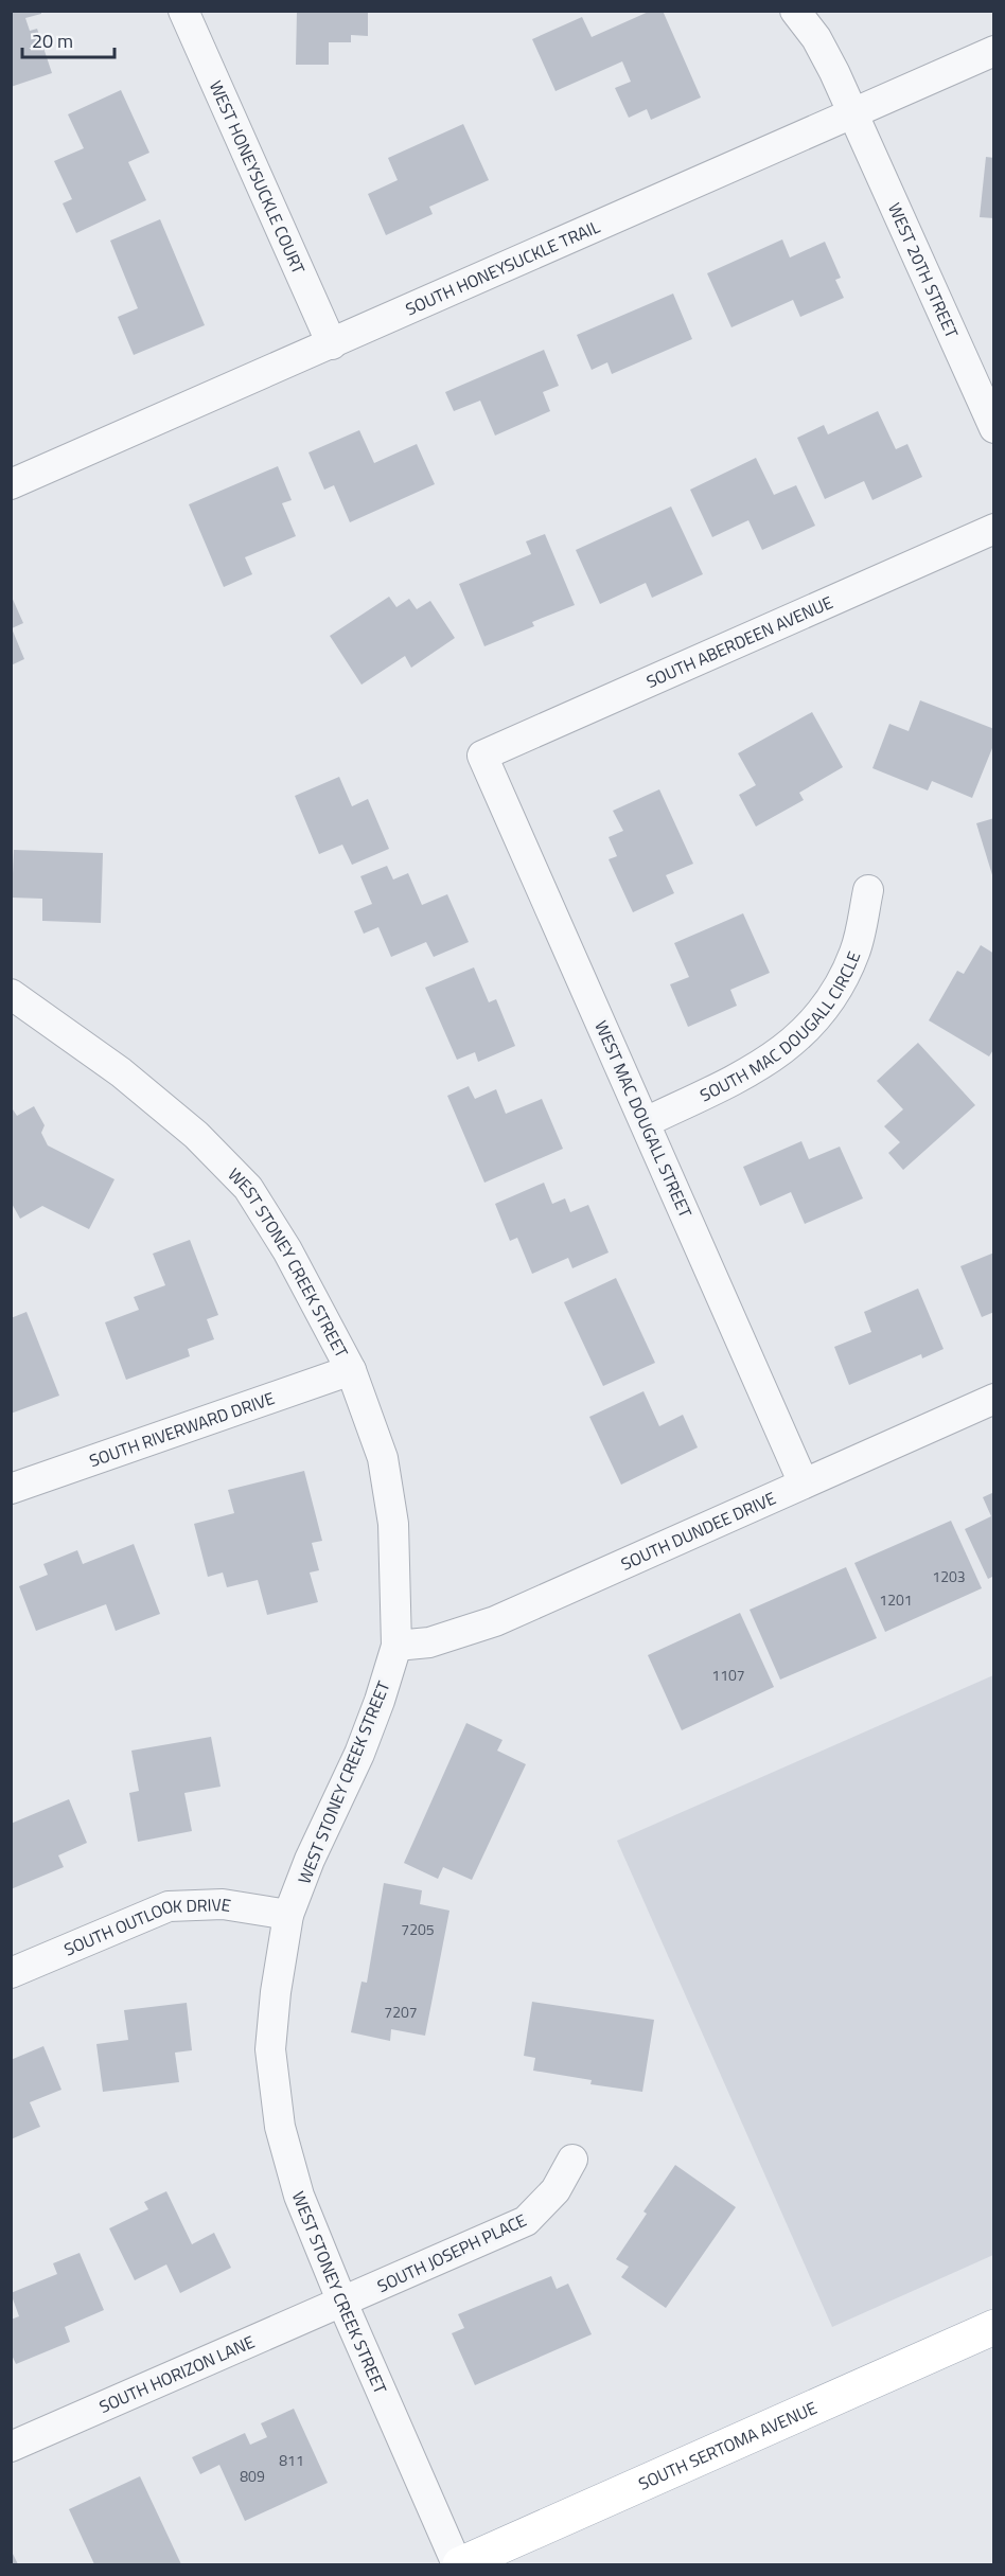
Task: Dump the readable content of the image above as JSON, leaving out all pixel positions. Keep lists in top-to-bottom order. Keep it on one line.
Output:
{"streets":{"main road":["SOUTH SERTOMA AVENUE"],"street":["WEST HONEYSUCKLE COURT","SOUTH HONEYSUCKLE TRAIL","WEST 20TH STREET","SOUTH ABERDEEN AVENUE","SOUTH MAC DOUGALL CIRCLE","WEST MAC DOUGALL STREET","WEST STONEY CREEK STREET","SOUTH RIVERWARD DRIVE","SOUTH DUNDEE DRIVE","SOUTH OUTLOOK DRIVE","SOUTH JOSEPH PLACE","SOUTH HORIZON LANE"]},"crossings":[["WEST HONEYSUCKLE COURT","SOUTH HONEYSUCKLE TRAIL"],["SOUTH HONEYSUCKLE TRAIL","WEST 20TH STREET"],["SOUTH ABERDEEN AVENUE","WEST MAC DOUGALL STREET"],["SOUTH MAC DOUGALL CIRCLE","WEST MAC DOUGALL STREET"],["WEST MAC DOUGALL STREET","SOUTH DUNDEE DRIVE"],["WEST STONEY CREEK STREET","SOUTH RIVERWARD DRIVE"],["WEST STONEY CREEK STREET","SOUTH DUNDEE DRIVE"],["WEST STONEY CREEK STREET","SOUTH OUTLOOK DRIVE"],["WEST STONEY CREEK STREET","SOUTH JOSEPH PLACE"],["WEST STONEY CREEK STREET","SOUTH HORIZON LANE"],["WEST STONEY CREEK STREET","SOUTH SERTOMA AVENUE"],["SOUTH JOSEPH PLACE","SOUTH HORIZON LANE"]],"house_numbers":["1203","1201","1107","7205","7207","811","809"],"scale_bar":"20 m"}
